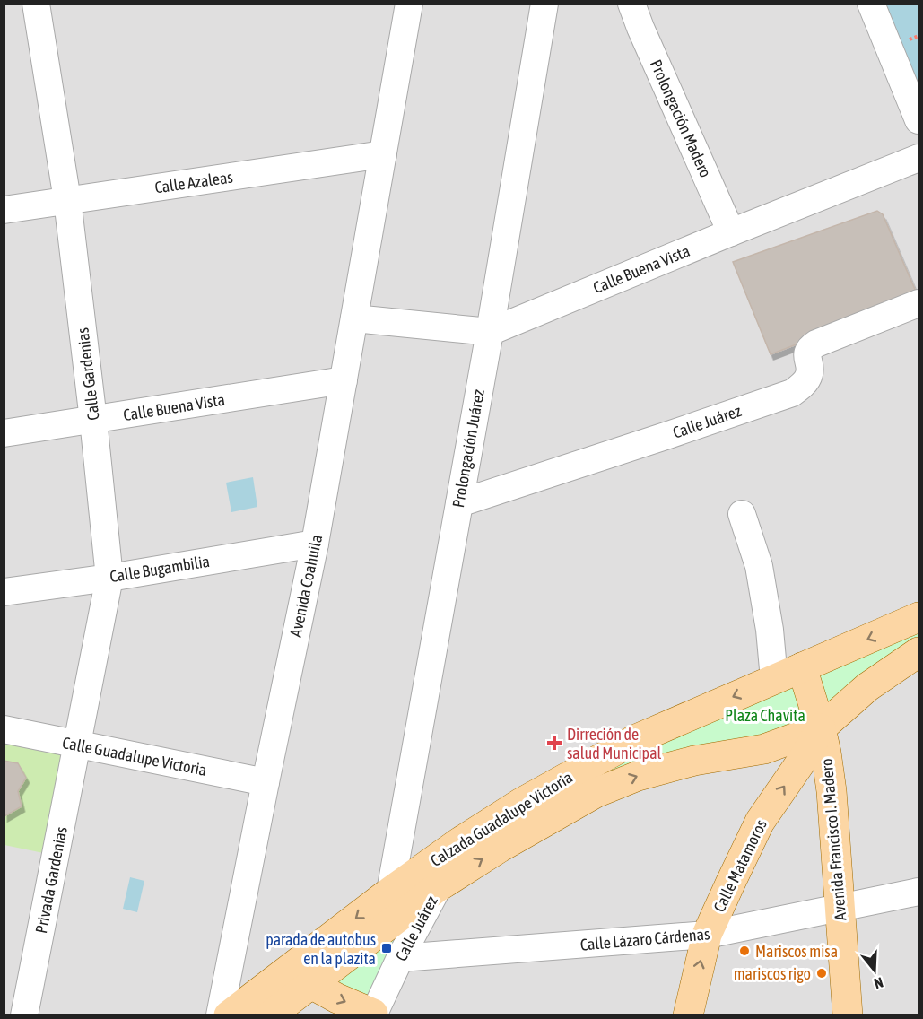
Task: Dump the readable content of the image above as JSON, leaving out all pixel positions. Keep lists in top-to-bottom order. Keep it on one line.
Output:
{"streets":{"main road":["Calzada Guadalupe Victoria","Avenida Francisco I. Madero","Calle Matamoros"],"street":["Prolongación Madero","Calle Azaleas","Calle Buena Vista","Calle Gardenias","Calle Juárez","Prolongación Juárez","Calle Bugambilia","Avenida Coahuila","Calle Guadalupe Victoria","Privada Gardenias","Calle Lázaro Cárdenas"]},"crossings":[["Prolongación Madero","Calle Buena Vista"],["Calle Azaleas","Calle Gardenias"],["Calle Azaleas","Avenida Coahuila"],["Calle Buena Vista","Calle Gardenias"],["Calle Buena Vista","Prolongación Juárez"],["Calle Buena Vista","Avenida Coahuila"],["Calle Gardenias","Calle Bugambilia"],["Calle Gardenias","Calle Guadalupe Victoria"],["Calle Gardenias","Privada Gardenias"],["Calle Juárez","Prolongación Juárez"],["Calle Juárez","Calzada Guadalupe Victoria"],["Calle Juárez","Calle Lázaro Cárdenas"],["Prolongación Juárez","Calzada Guadalupe Victoria"],["Calle Bugambilia","Avenida Coahuila"],["Avenida Coahuila","Calle Guadalupe Victoria"],["Calle Guadalupe Victoria","Privada Gardenias"],["Calzada Guadalupe Victoria","Avenida Francisco I. Madero"],["Calzada Guadalupe Victoria","Calle Matamoros"],["Avenida Francisco I. Madero","Calle Matamoros"],["Avenida Francisco I. Madero","Calle Lázaro Cárdenas"],["Calle Matamoros","Calle Lázaro Cárdenas"]],"one_way":["Calle Matamoros"],"parks":["Plaza Chavita"],"places":{"health":["Dirreción de salud Municipal"],"transit":["parada de autobus en la plazita"],"other":["Mariscos misa","mariscos rigo"]},"north":"bottom"}
